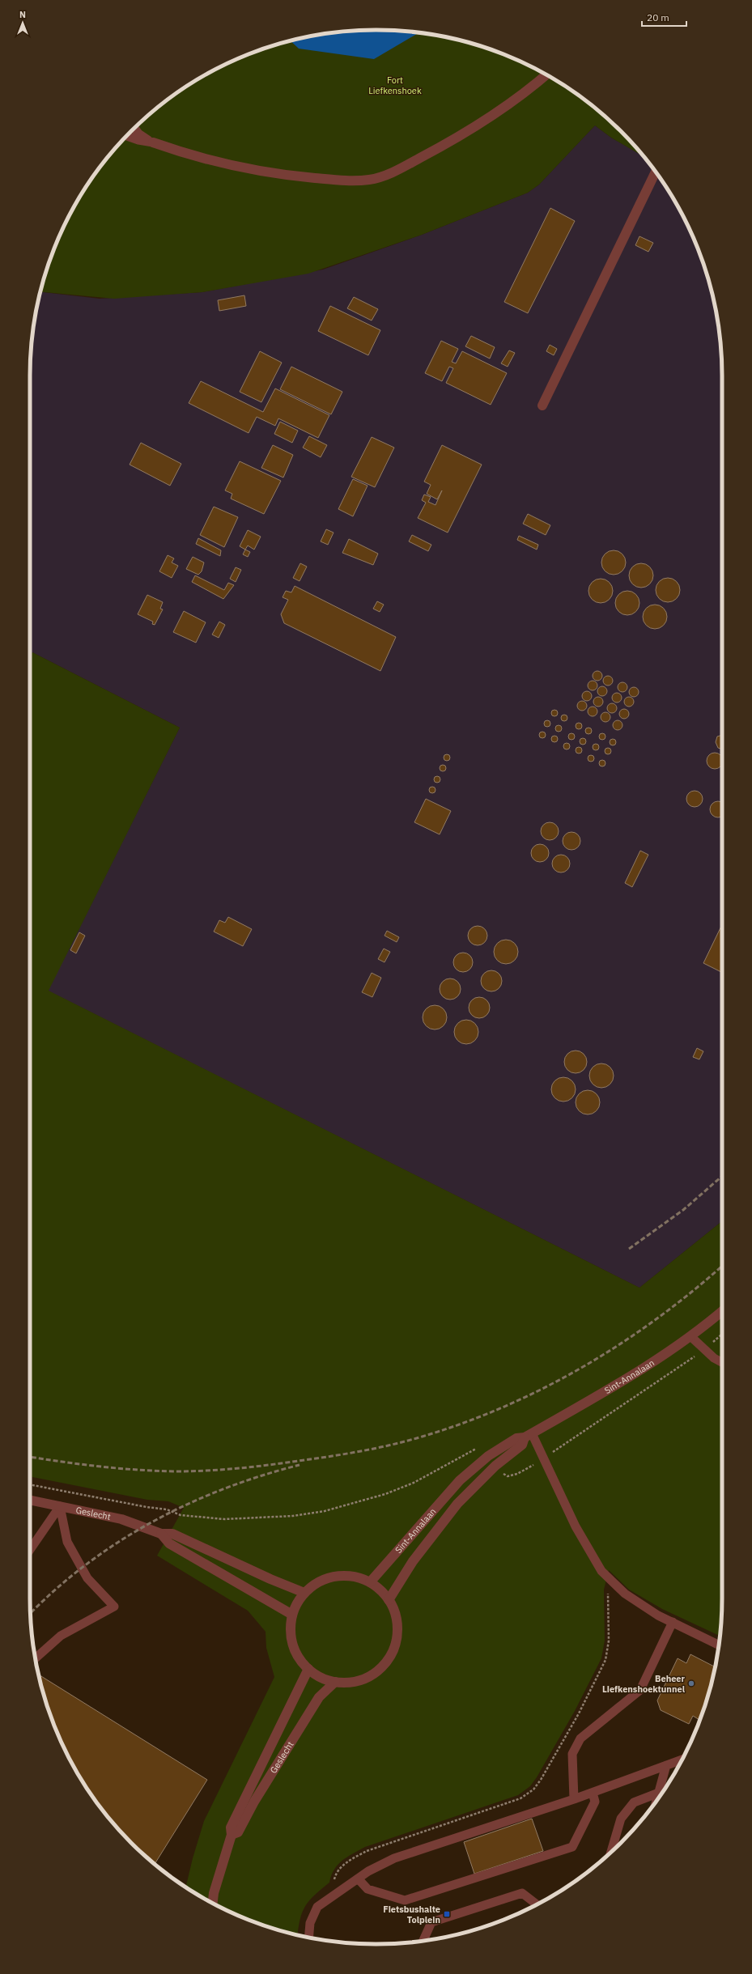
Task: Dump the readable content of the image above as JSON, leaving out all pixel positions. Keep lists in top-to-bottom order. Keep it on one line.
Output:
{"streets":{"street":["Sint-Annalaan","Geslecht"]},"crossings":[["Sint-Annalaan","Geslecht"]],"parks":["Fort Liefkenshoek"],"places":{"other":["Beheer Liefkenshoektunnel"],"transit":["Fietsbushalte Tolplein"]},"scale_bar":"20 m","north":"top"}
